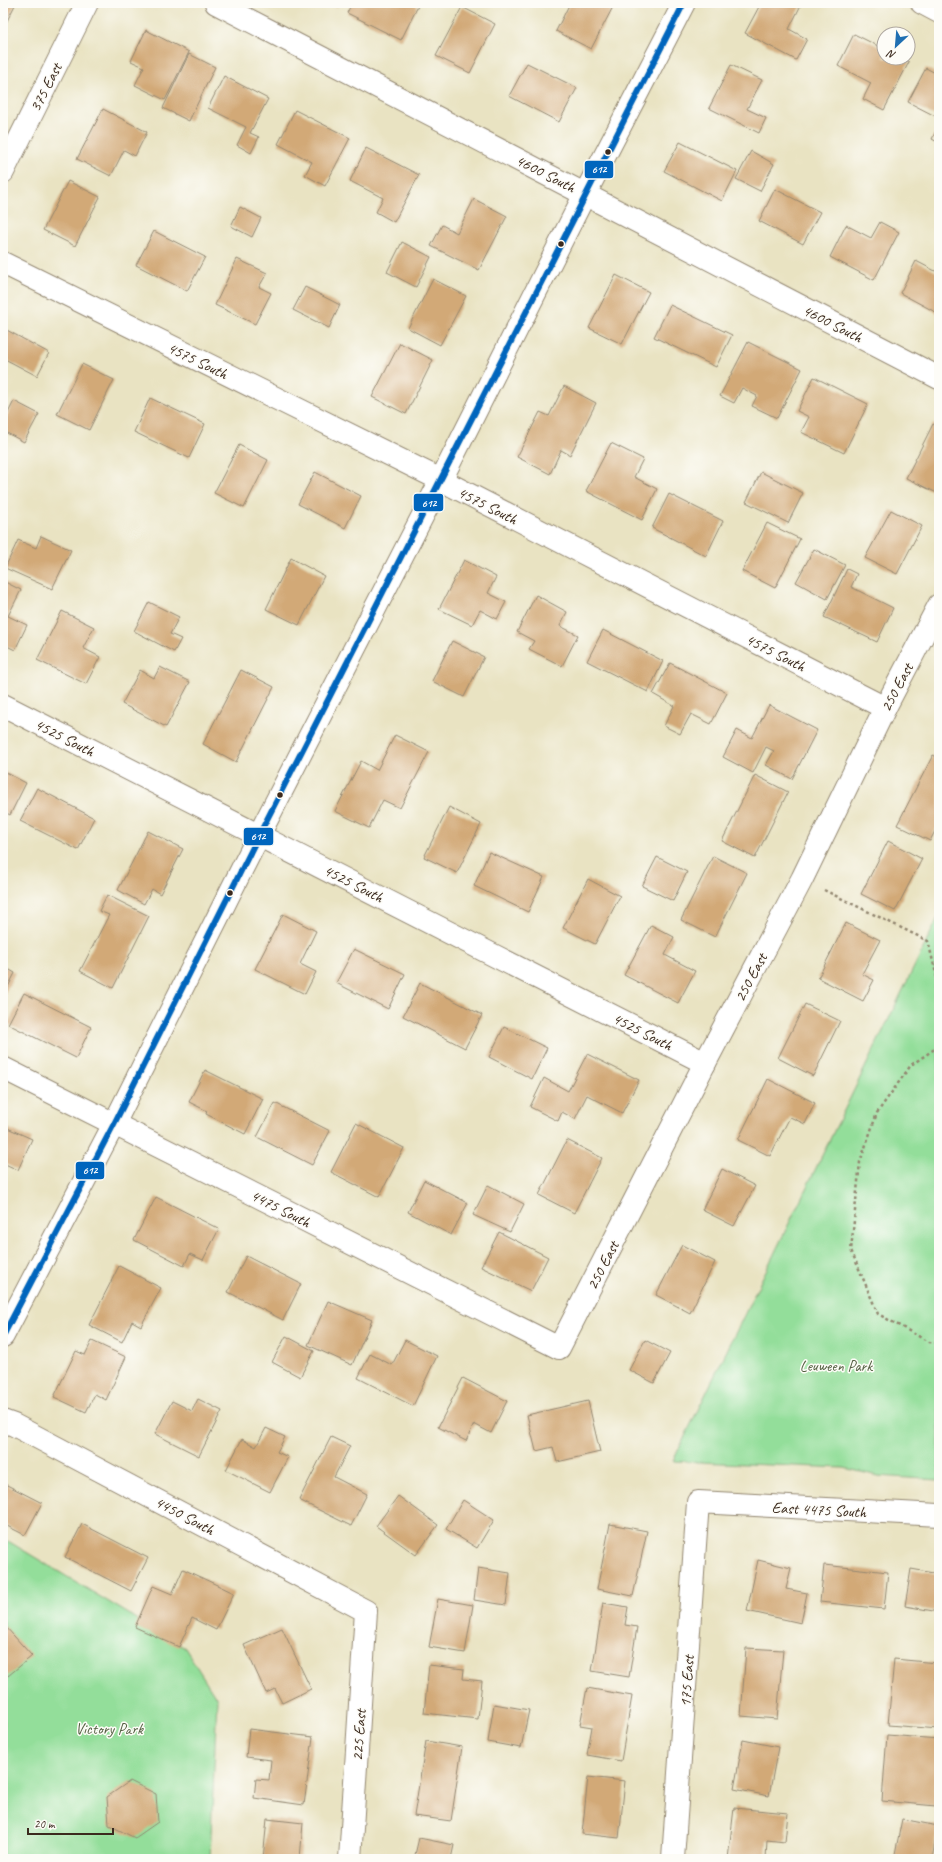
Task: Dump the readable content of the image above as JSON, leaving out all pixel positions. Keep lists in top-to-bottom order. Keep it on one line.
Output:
{"streets":{"street":["375 East","4600 South","4575 South","250 East","4525 South","4475 South","East 4475 South","4450 South","175 East","225 East"]},"crossings":[["4575 South","250 East"],["250 East","4525 South"],["250 East","4475 South"],["East 4475 South","175 East"],["4450 South","225 East"]],"parks":["Leuween Park","Victory Park"],"lines":["transit line 612"],"scale_bar":"20 m","north":"bottom left"}
